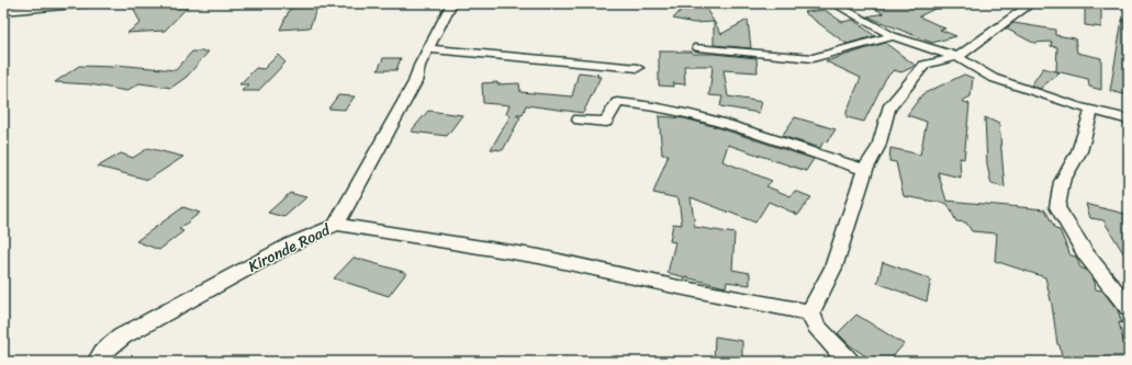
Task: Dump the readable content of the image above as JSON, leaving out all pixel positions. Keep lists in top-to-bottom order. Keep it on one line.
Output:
{"streets":{"street":["Kironde Road"]}}
